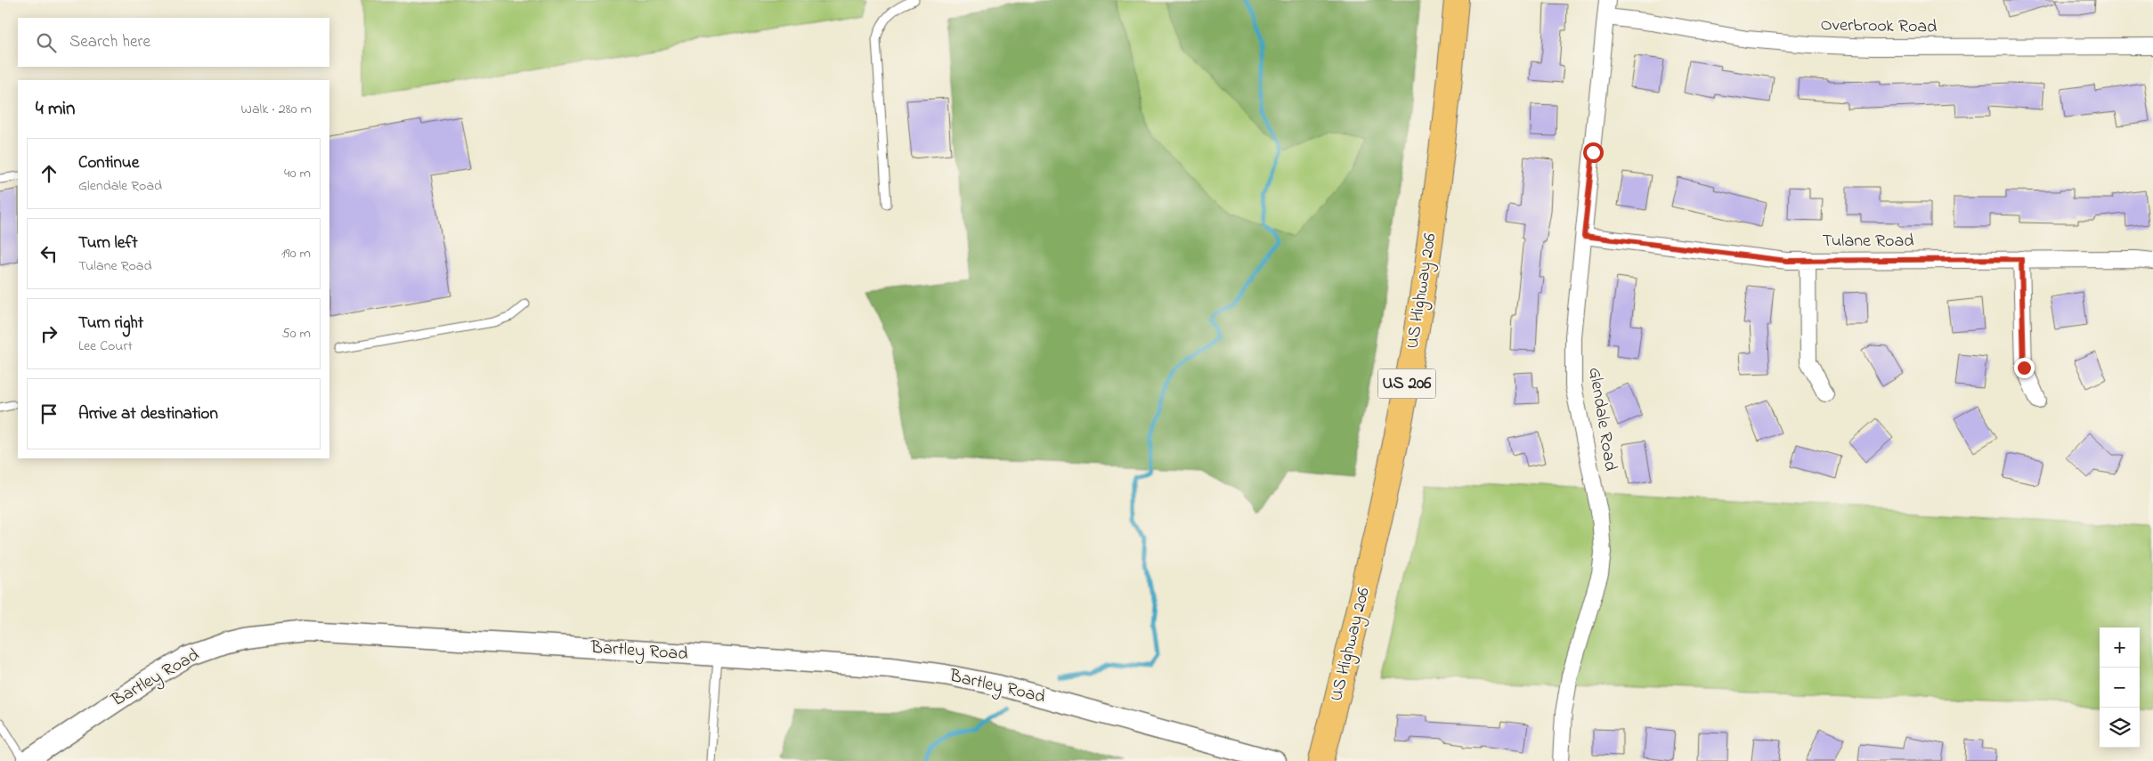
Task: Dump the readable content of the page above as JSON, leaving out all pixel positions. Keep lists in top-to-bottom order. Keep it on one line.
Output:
{"streets":{"highway":["US Highway 206","US 206"],"street":["Overbrook Road","Tulane Road","Glendale Road","Bartley Road"]},"crossings":[["Overbrook Road","Glendale Road"],["Tulane Road","Glendale Road"]],"page":{"search":"Search here","heading":["4 min","Walk · 280 m"],"list":[["Continue","Glendale Road","40 m"],["Turn left","Tulane Road","190 m"],["Turn right","Lee Court","50 m"],"Arrive at destination"],"map_buttons":["+","−"]}}
